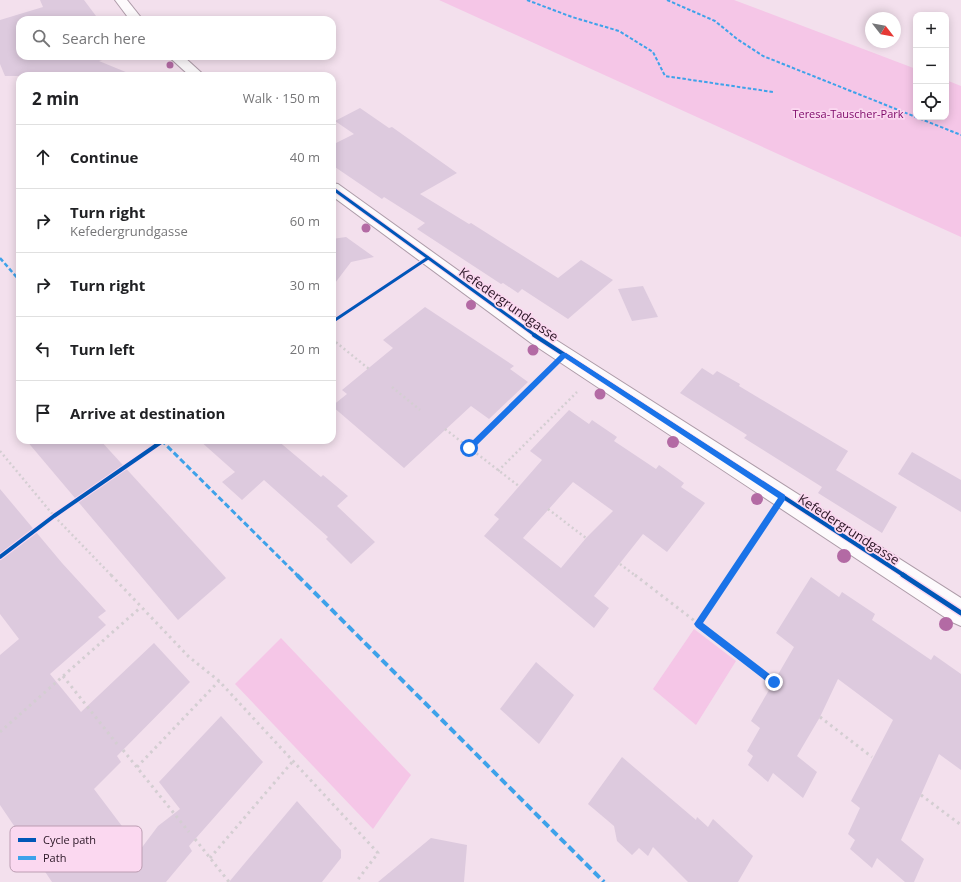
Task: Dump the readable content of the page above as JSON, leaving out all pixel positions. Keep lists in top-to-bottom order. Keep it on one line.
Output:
{"streets":{"street":["Kefedergrundgasse"]},"parks":["Teresa-Tauscher-Park"],"legend":["Cycle path","Path"],"north":"bottom right","page":{"map_buttons":["+","−"],"search":"Search here","heading":["2 min","Walk · 150 m"],"list":[["Continue","40 m"],["Turn right","Kefedergrundgasse","60 m"],["Turn right","30 m"],["Turn left","20 m"],"Arrive at destination"]}}
